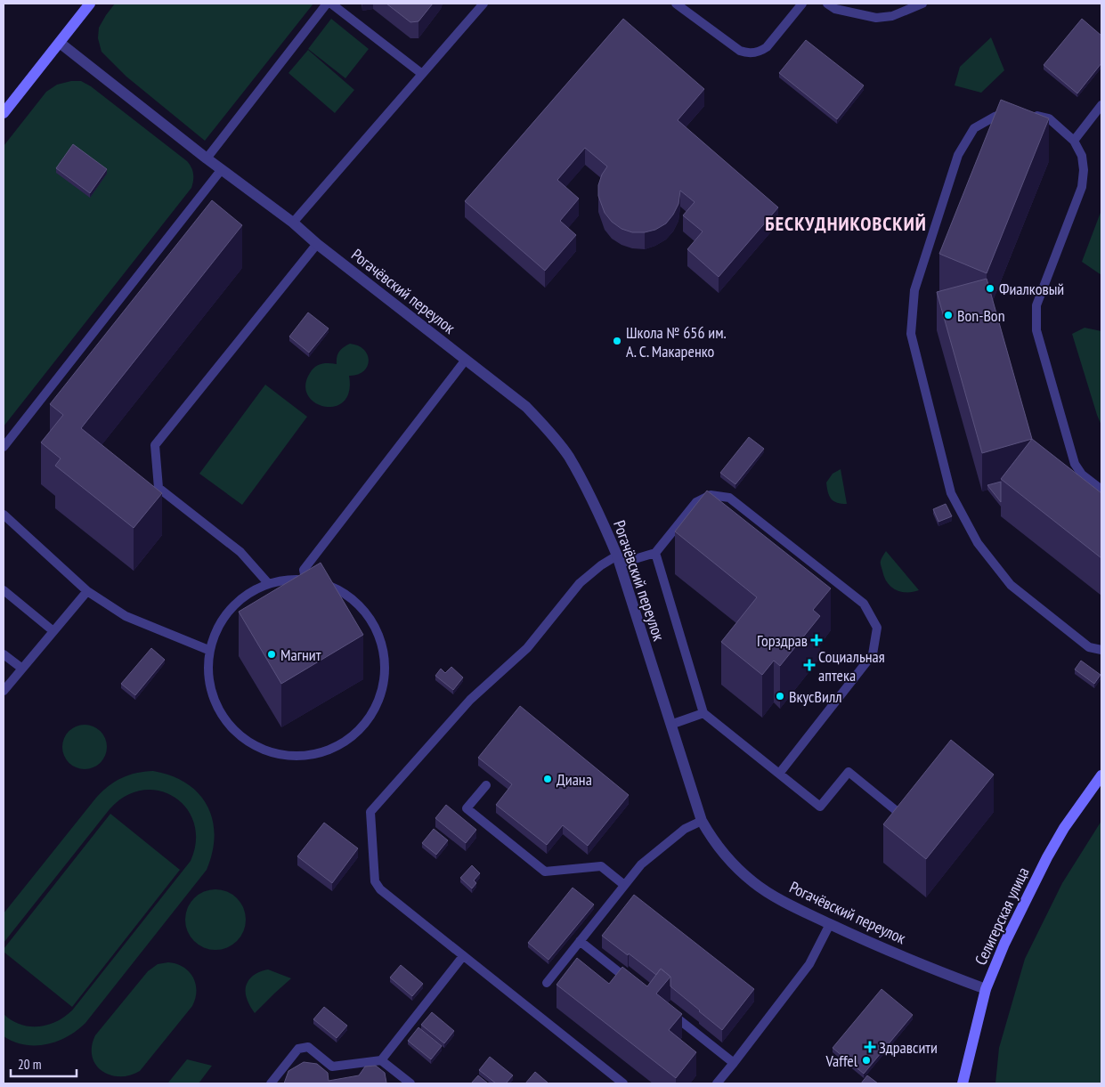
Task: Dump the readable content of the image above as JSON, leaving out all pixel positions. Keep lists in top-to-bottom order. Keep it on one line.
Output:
{"streets":{"street":["Рогачёвский переулок","Селигерская улица"]},"crossings":[["Рогачёвский переулок","Селигерская улица"]],"districts":["БЕСКУДНИКОВСКИЙ"],"places":{"other":["Фиалковый","Bon-Bon","Школа № 656 им. А. С. Макаренко","Магнит","ВкусВилл","Диана","Vaffel"],"health":["Горздрав","Социальная аптека","Здравсити"]},"scale_bar":"20 m"}
